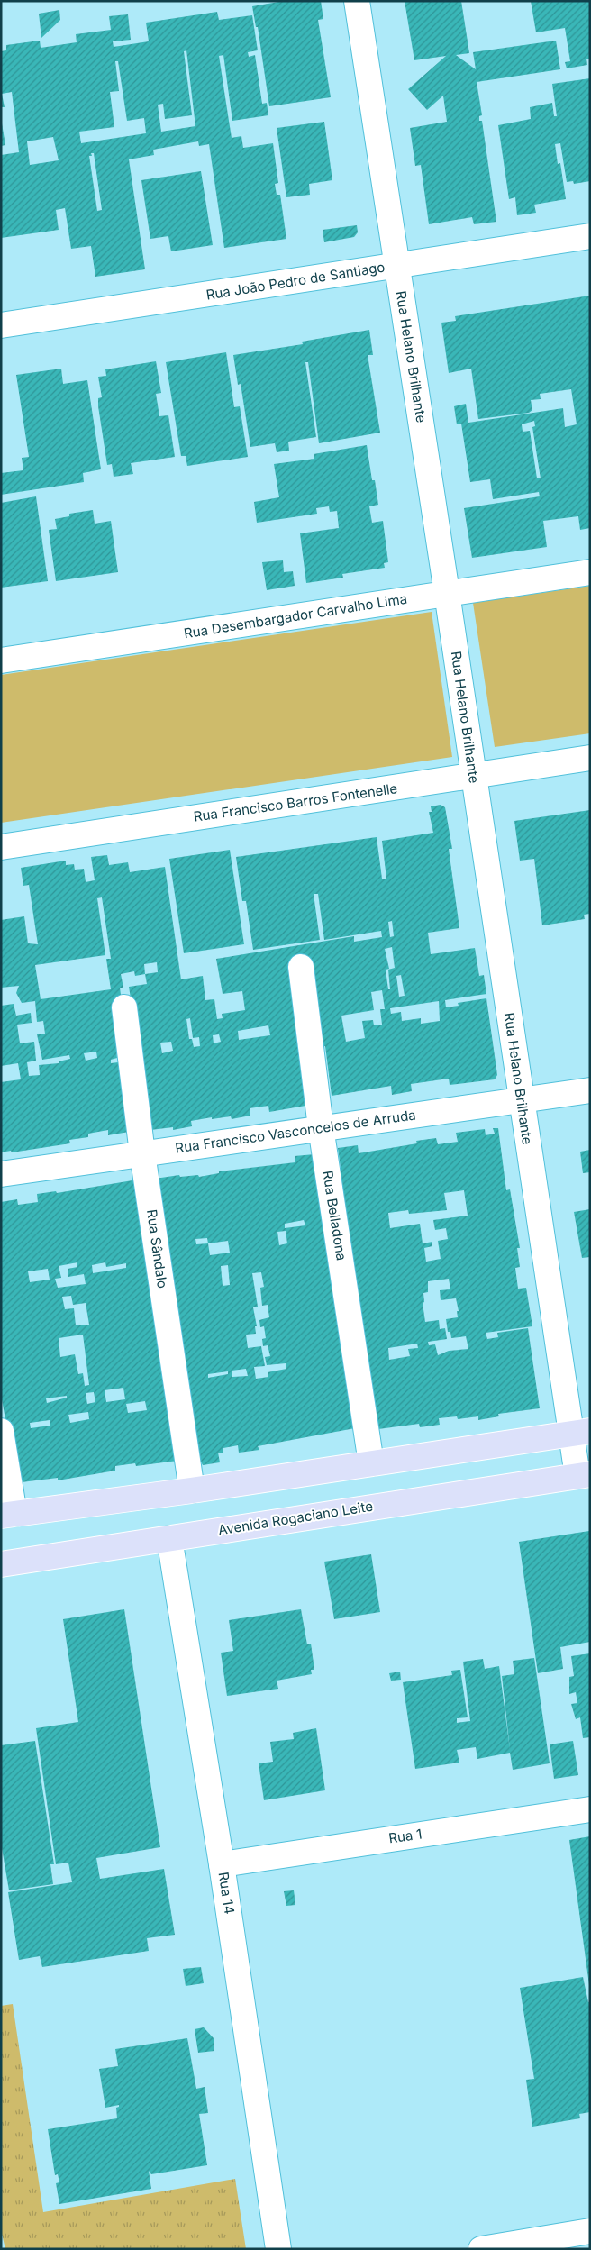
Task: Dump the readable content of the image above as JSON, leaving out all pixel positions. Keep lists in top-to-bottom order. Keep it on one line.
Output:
{"streets":{"main road":["Avenida Rogaciano Leite"],"street":["Rua João Pedro de Santiago","Rua Helano Brilhante","Rua Desembargador Carvalho Lima","Rua Francisco Barros Fontenelle","Rua Francisco Vasconcelos de Arruda","Rua Belladona","Rua Sândalo","Rua 1","Rua 14"]},"crossings":[["Rua João Pedro de Santiago","Rua Helano Brilhante"],["Rua Helano Brilhante","Rua Desembargador Carvalho Lima"],["Rua Helano Brilhante","Rua Francisco Barros Fontenelle"],["Rua Helano Brilhante","Rua Francisco Vasconcelos de Arruda"],["Rua Helano Brilhante","Avenida Rogaciano Leite"],["Rua Francisco Vasconcelos de Arruda","Rua Belladona"],["Rua Francisco Vasconcelos de Arruda","Rua Sândalo"],["Avenida Rogaciano Leite","Rua 14"],["Rua 1","Rua 14"]]}
